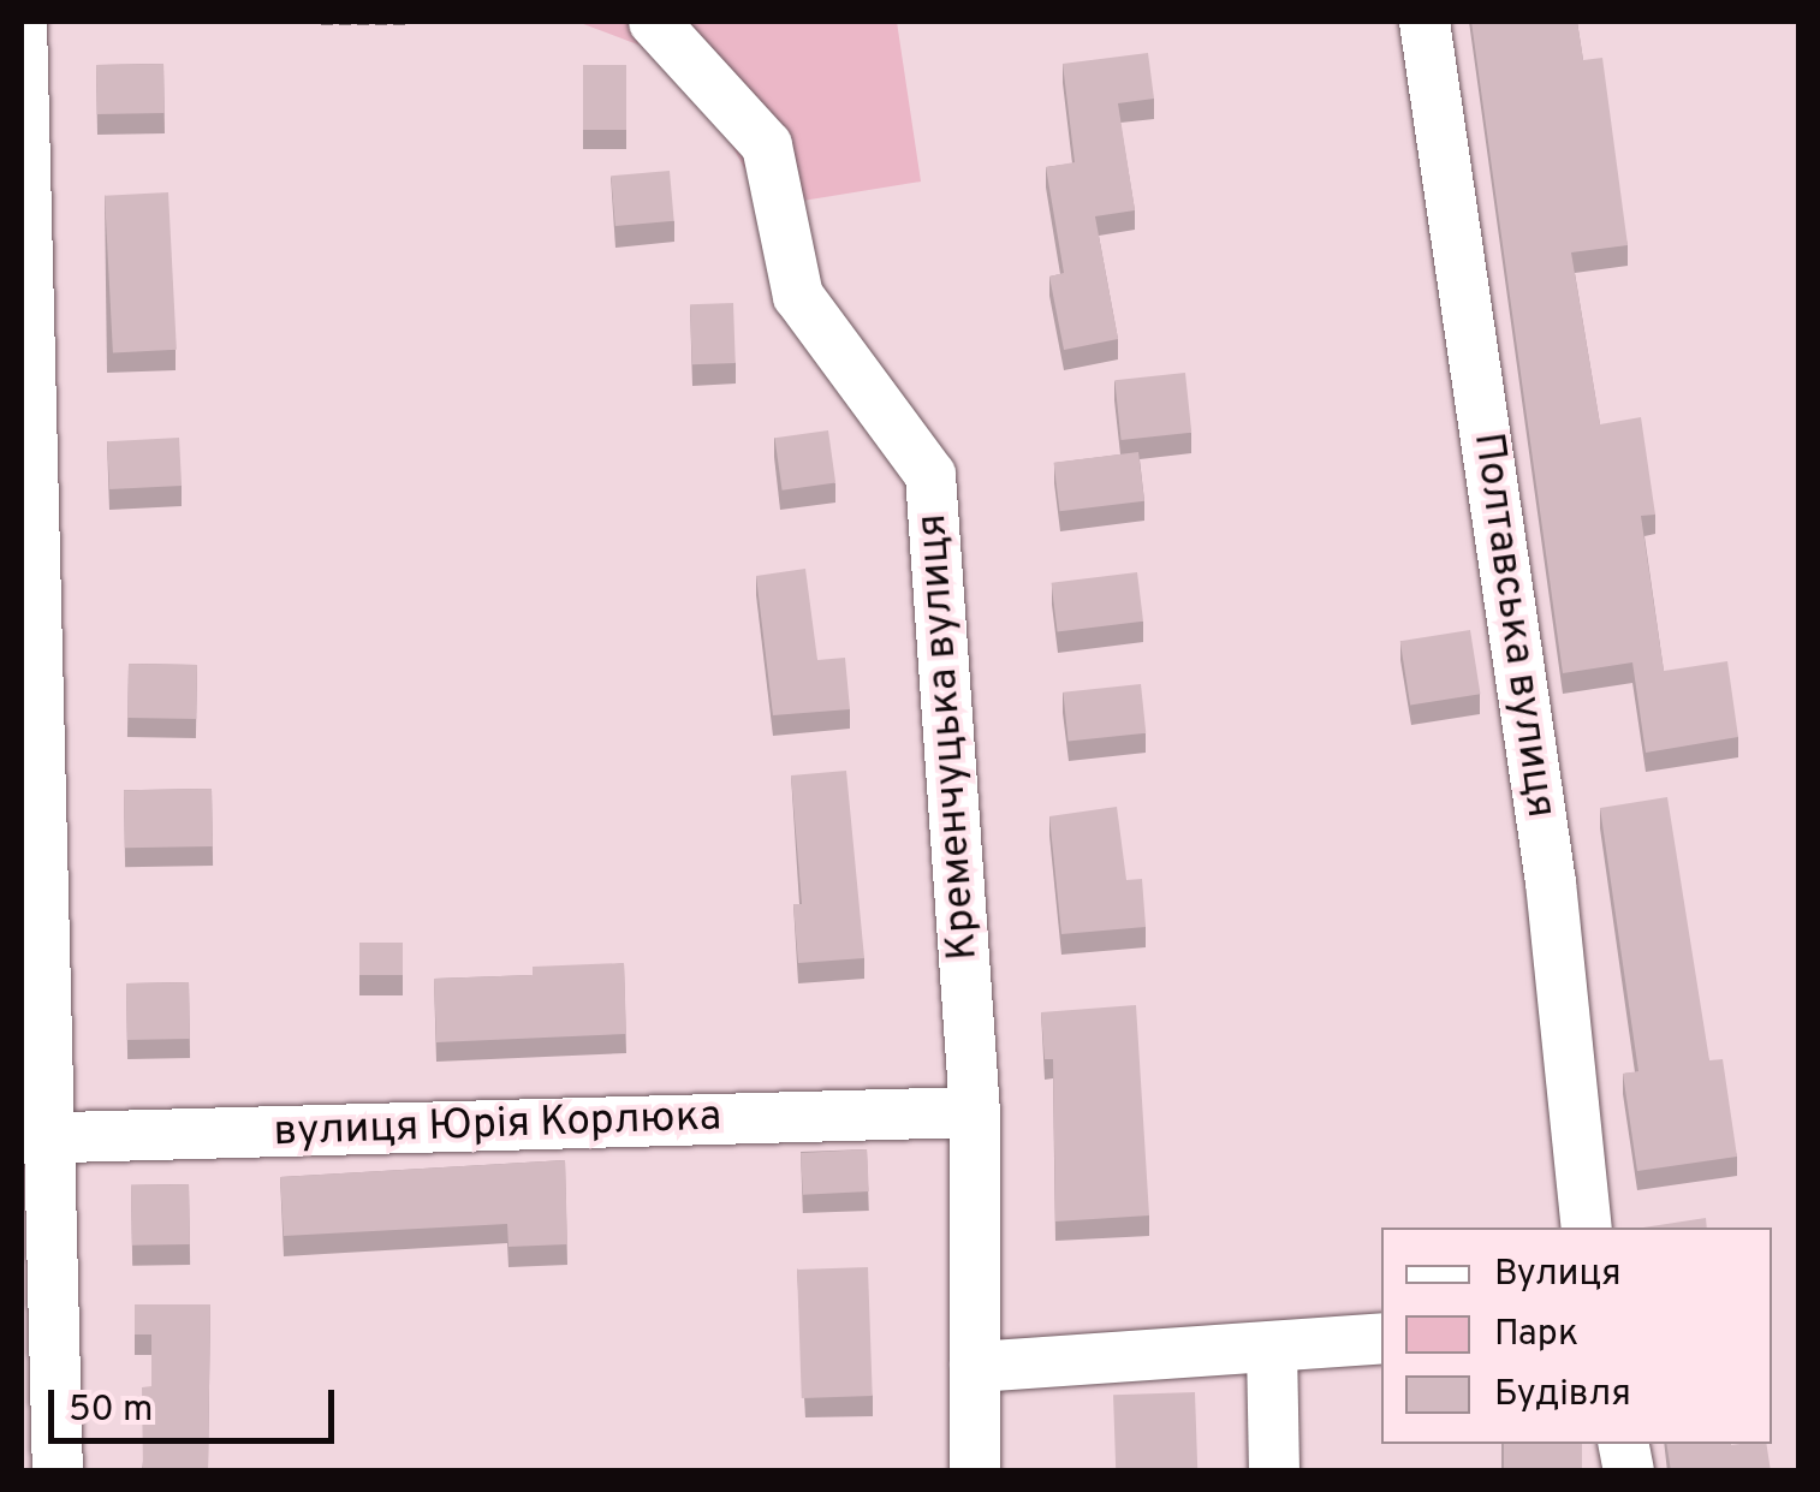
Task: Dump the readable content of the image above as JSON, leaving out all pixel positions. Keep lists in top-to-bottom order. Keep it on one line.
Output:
{"streets":{"street":["Полтавська вулиця","Кременчуцька вулиця","вулиця Юрія Корлюка"]},"crossings":[["Кременчуцька вулиця","вулиця Юрія Корлюка"]],"legend":["Вулиця","Парк","Будівля"],"scale_bar":"50 m"}
